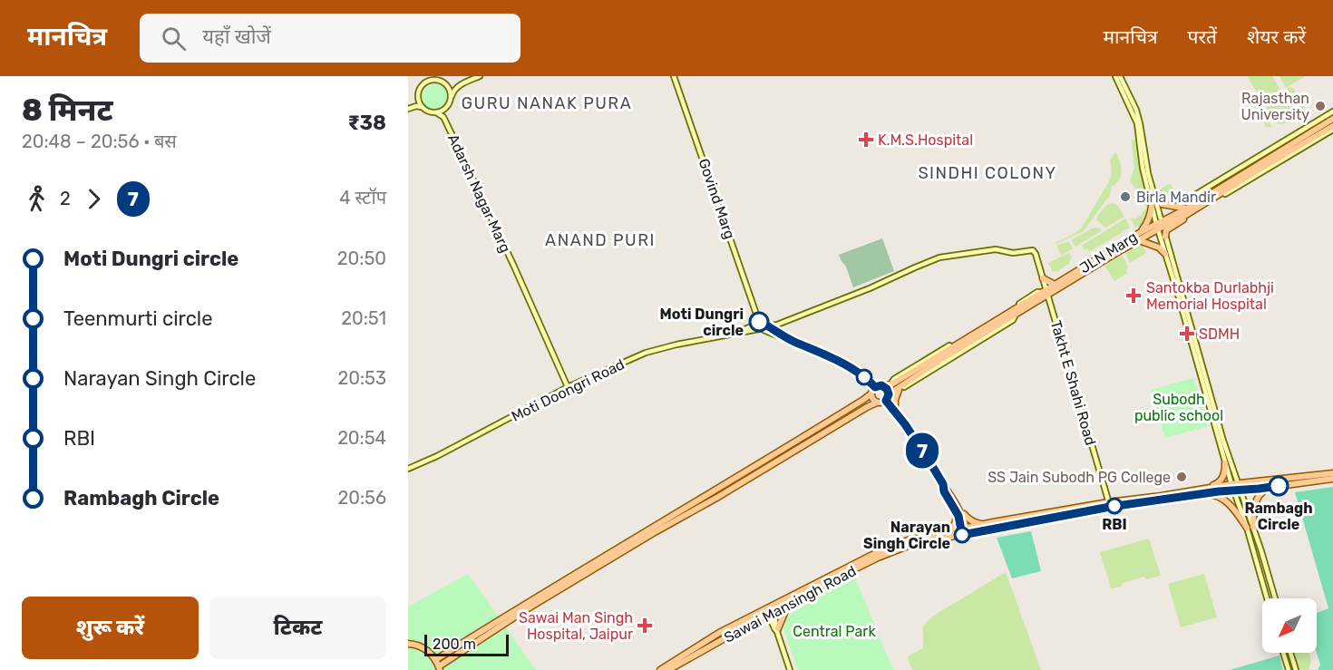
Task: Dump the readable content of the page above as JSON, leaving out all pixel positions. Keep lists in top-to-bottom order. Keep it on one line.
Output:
{"streets":{"main road":["JLN Marg","Sawai Mansingh Road"],"street":["Adarsh Nagar Marg","Govind Marg","Takht E Shahi Road","Moti Doongri Road"]},"crossings":[["Adarsh Nagar Marg","Moti Doongri Road"],["Govind Marg","Moti Doongri Road"],["JLN Marg","Takht E Shahi Road"],["JLN Marg","Moti Doongri Road"],["Takht E Shahi Road","Moti Doongri Road"],["Takht E Shahi Road","Sawai Mansingh Road"]],"districts":["GURU NANAK PURA","SINDHI COLONY","ANAND PURI"],"parks":["Subodh public school","Central Park"],"places":{"other":["Rajasthan University","Birla Mandir","Moti Dungri circle","SS Jain Subodh PG College","Rambagh Circle","RBI","Narayan Singh Circle"],"health":["K.M.S.Hospital","Santokba Durlabhji Memorial Hospital","SDMH","Sawai Man Singh Hospital, Jaipur"]},"lines":["bus line 7"],"scale_bar":"200 m","north":"bottom left","page":{"header":"मानचित्र","search":"यहाँ खोजें","nav":["मानचित्र","परतें","शेयर करें"],"heading":["8 मिनट","20:48 – 20:56 · बस","₹38"],"on_map":"7","legs":["2","7","4 स्टॉप"],"list":[{"name":"Moti Dungri circle","value":"20:50"},{"name":"Teenmurti circle","value":"20:51"},{"name":"Narayan Singh Circle","value":"20:53"},{"name":"RBI","value":"20:54"},{"name":"Rambagh Circle","value":"20:56"}],"buttons":["शुरू करें","टिकट"],"scale":"200 m"}}
